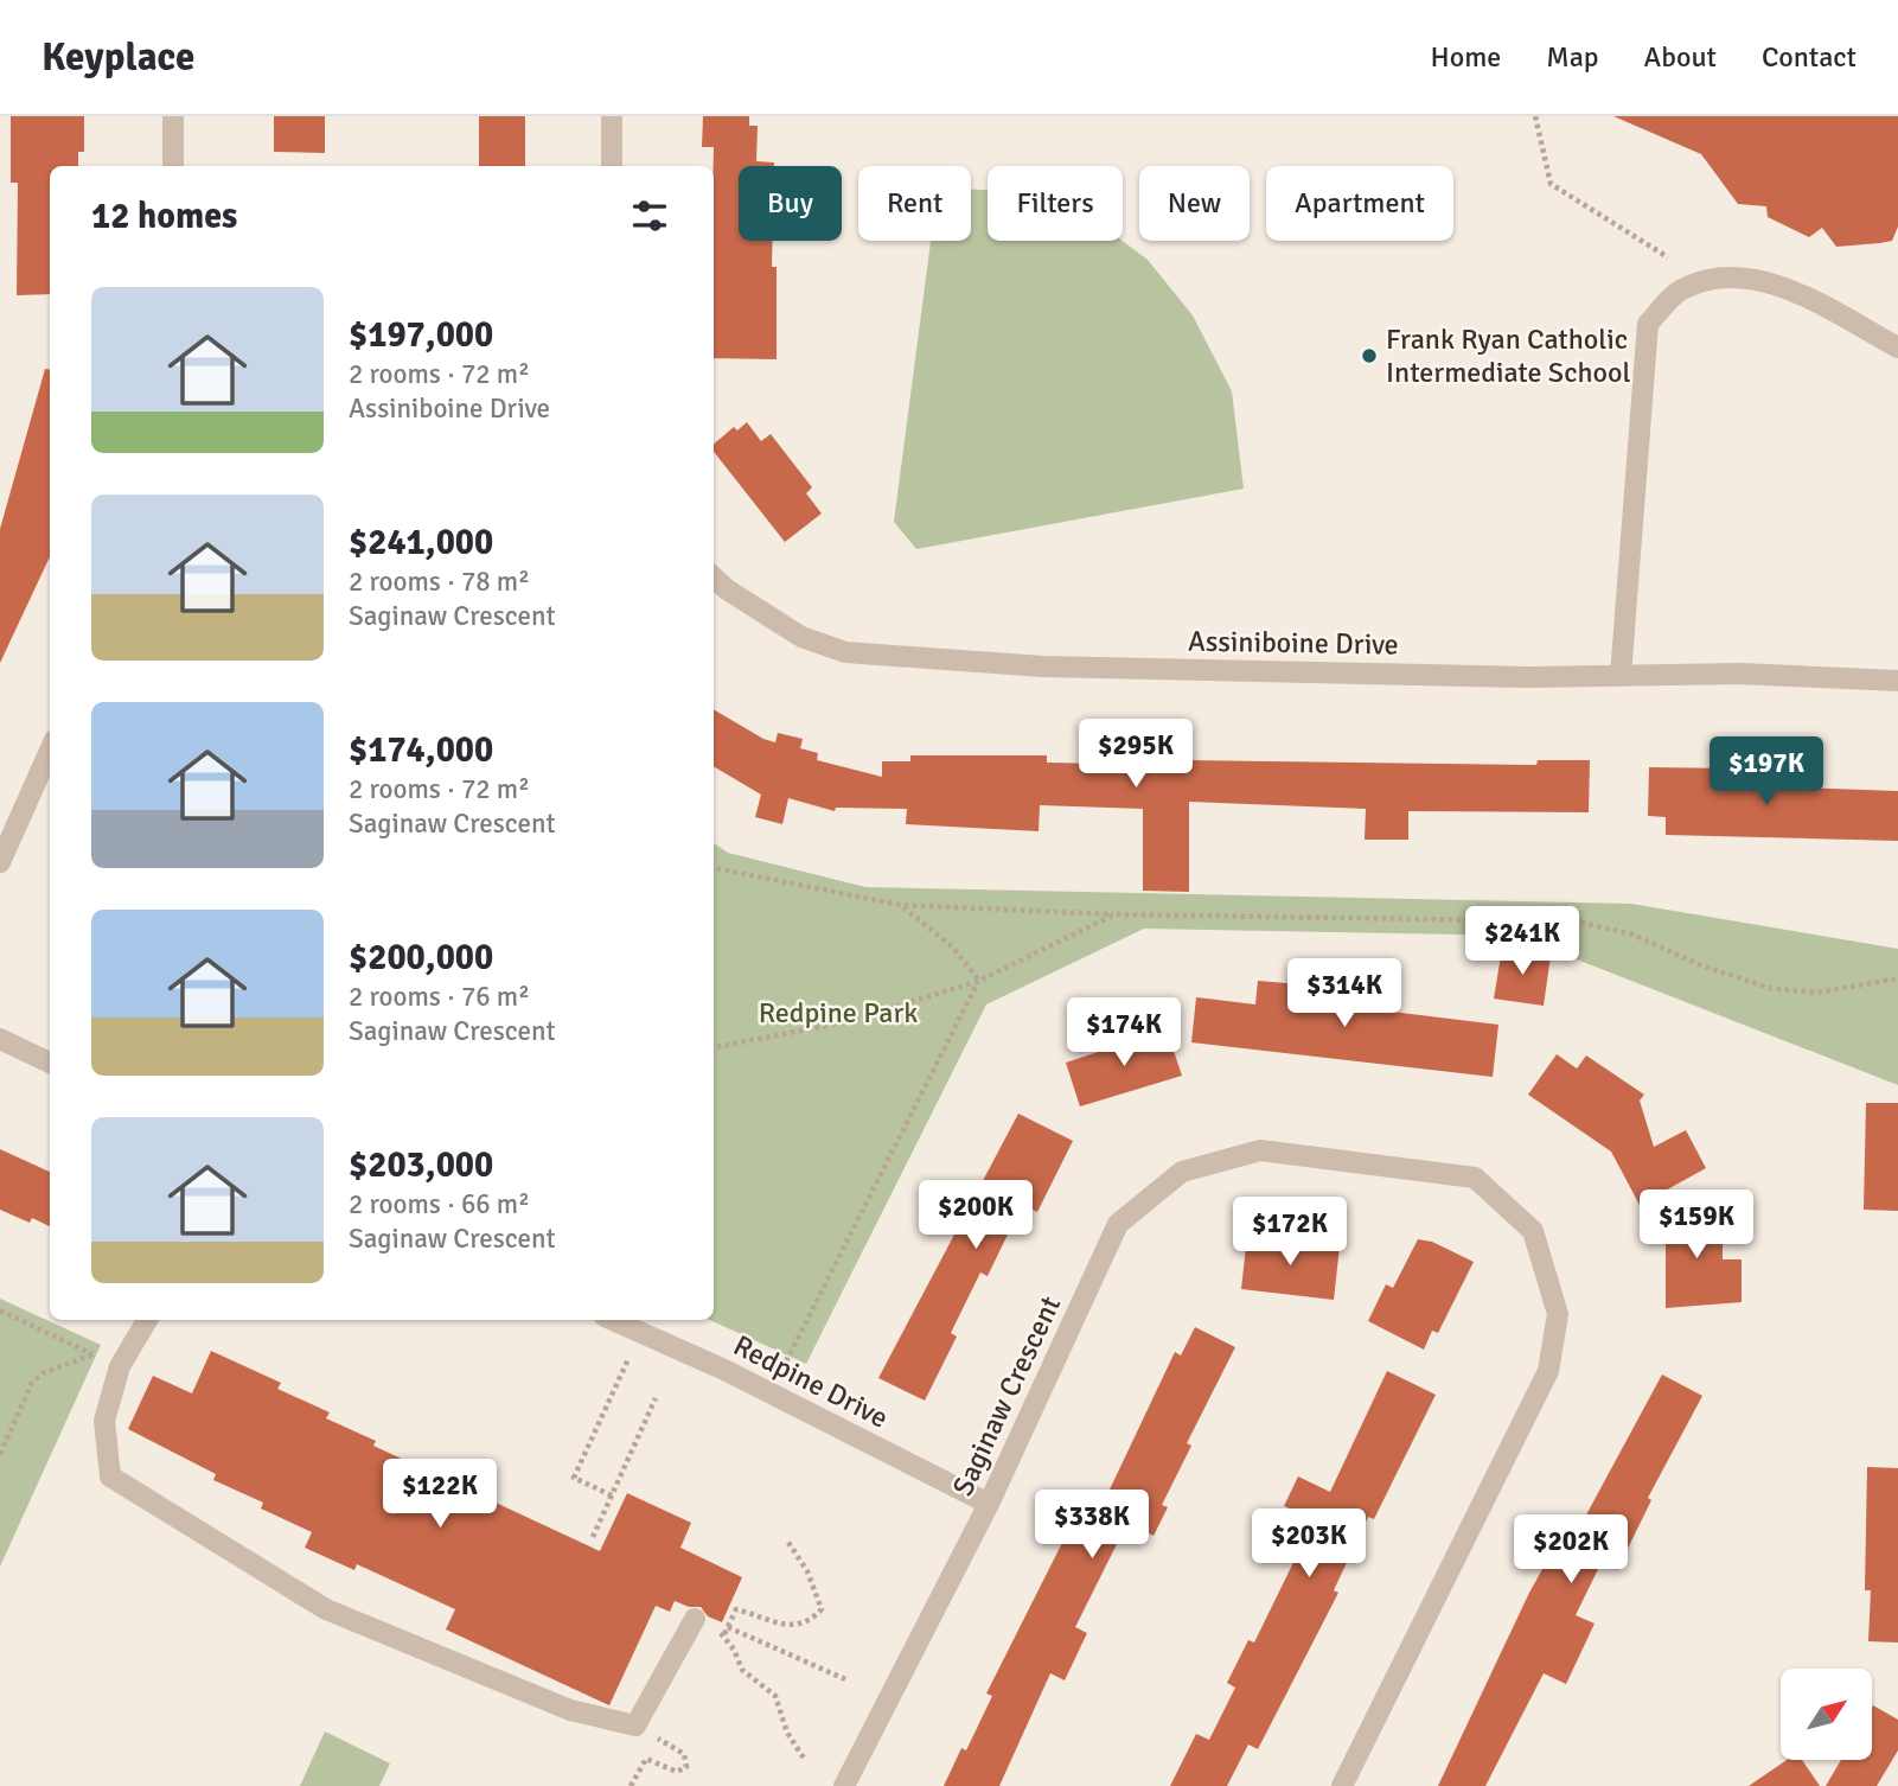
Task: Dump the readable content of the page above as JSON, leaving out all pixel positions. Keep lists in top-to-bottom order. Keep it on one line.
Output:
{"streets":{"street":["Assiniboine Drive","Redpine Drive","Saginaw Crescent"]},"crossings":[["Redpine Drive","Saginaw Crescent"]],"parks":["Redpine Park"],"places":["Frank Ryan Catholic Intermediate School"],"north":"top right","page":{"header":"Keyplace","nav":["Home","Map","About","Contact"],"chip":["Buy","Rent","Filters","New","Apartment"],"heading":"12 homes","list":[{"name":"$197,000","note":"2 rooms · 72 m² · Assiniboine Drive"},{"name":"$241,000","note":"2 rooms · 78 m² · Saginaw Crescent"},{"name":"$174,000","note":"2 rooms · 72 m² · Saginaw Crescent"},{"name":"$200,000","note":"2 rooms · 76 m² · Saginaw Crescent"},{"name":"$203,000","note":"2 rooms · 66 m² · Saginaw Crescent"}],"price":["$295K","$197K","$241K","$314K","$174K","$200K","$159K","$172K","$122K","$338K","$203K","$202K"]}}
